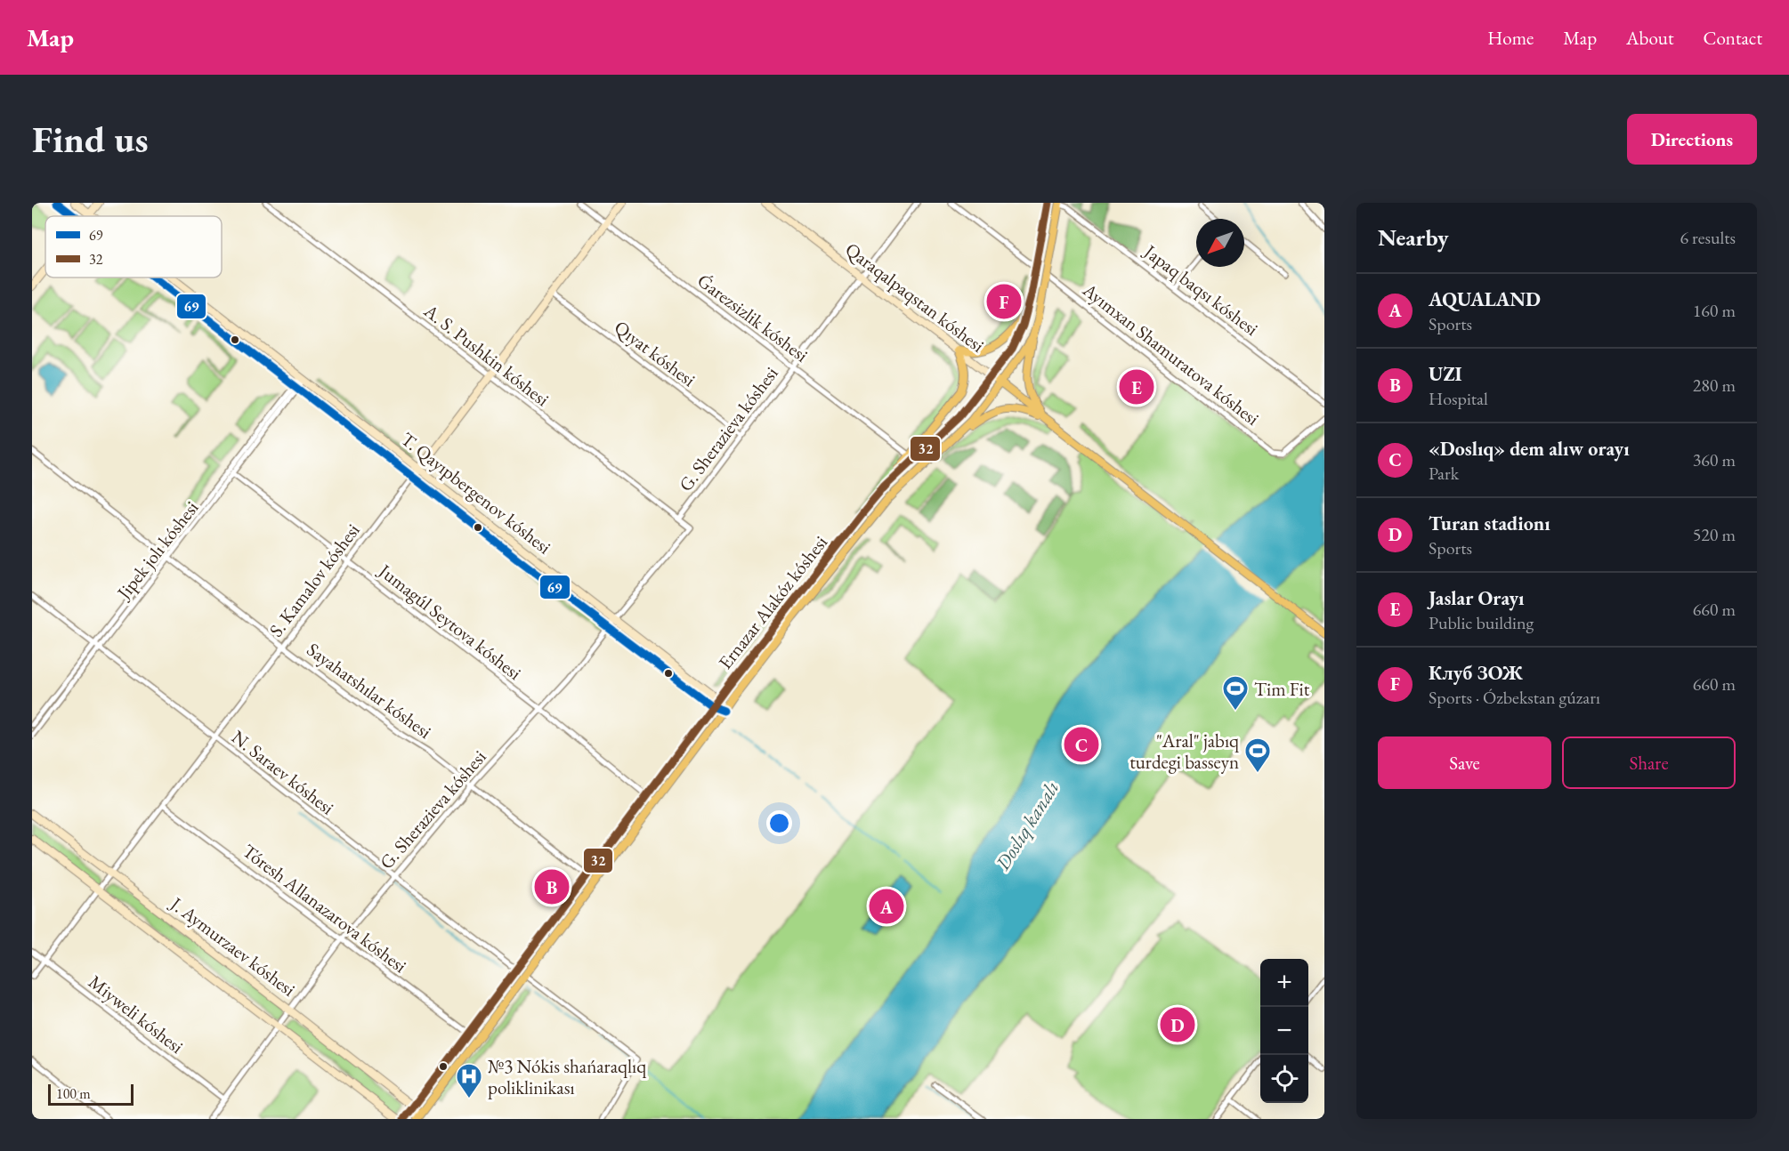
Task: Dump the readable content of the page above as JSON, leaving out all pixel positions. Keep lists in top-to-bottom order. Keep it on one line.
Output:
{"streets":{"main road":["Qaraqalpaqstan kóshesi","T. Qayıpbergenov kóshesi","S. Kamalov kóshesi","Ernazar Alakóz kóshesi","J. Aymurzaev kóshesi"],"street":["Japaq baqsı kóshesi","Ǵarezsizlik kóshesi","Qıyat kóshesi","Ayımxan Shamuratova kóshesi","A. S. Pushkin kóshesi","G. Sherazieva kóshesi","Jipek jolı kóshesi","Jumagúl Seytova kóshesi","Sayahatshılar kóshesi","N. Saraev kóshesi","Tóresh Allanazarova kóshesi","Miyweli kóshesi"]},"crossings":[["Qaraqalpaqstan kóshesi","G. Sherazieva kóshesi"],["Qaraqalpaqstan kóshesi","Ernazar Alakóz kóshesi"],["Ǵarezsizlik kóshesi","G. Sherazieva kóshesi"],["Ǵarezsizlik kóshesi","S. Kamalov kóshesi"],["Qıyat kóshesi","G. Sherazieva kóshesi"],["Qıyat kóshesi","S. Kamalov kóshesi"],["A. S. Pushkin kóshesi","G. Sherazieva kóshesi"],["A. S. Pushkin kóshesi","S. Kamalov kóshesi"],["G. Sherazieva kóshesi","T. Qayıpbergenov kóshesi"],["G. Sherazieva kóshesi","Jumagúl Seytova kóshesi"],["G. Sherazieva kóshesi","Sayahatshılar kóshesi"],["G. Sherazieva kóshesi","N. Saraev kóshesi"],["G. Sherazieva kóshesi","Tóresh Allanazarova kóshesi"],["G. Sherazieva kóshesi","J. Aymurzaev kóshesi"],["G. Sherazieva kóshesi","Miyweli kóshesi"],["T. Qayıpbergenov kóshesi","Jipek jolı kóshesi"],["T. Qayıpbergenov kóshesi","S. Kamalov kóshesi"],["T. Qayıpbergenov kóshesi","Ernazar Alakóz kóshesi"],["Jipek jolı kóshesi","Jumagúl Seytova kóshesi"],["Jipek jolı kóshesi","Sayahatshılar kóshesi"],["Jipek jolı kóshesi","N. Saraev kóshesi"],["S. Kamalov kóshesi","Jumagúl Seytova kóshesi"],["S. Kamalov kóshesi","Sayahatshılar kóshesi"],["S. Kamalov kóshesi","N. Saraev kóshesi"],["S. Kamalov kóshesi","Tóresh Allanazarova kóshesi"],["S. Kamalov kóshesi","J. Aymurzaev kóshesi"],["S. Kamalov kóshesi","Miyweli kóshesi"],["Ernazar Alakóz kóshesi","Jumagúl Seytova kóshesi"],["Ernazar Alakóz kóshesi","Sayahatshılar kóshesi"],["Ernazar Alakóz kóshesi","N. Saraev kóshesi"],["Ernazar Alakóz kóshesi","Tóresh Allanazarova kóshesi"],["Ernazar Alakóz kóshesi","J. Aymurzaev kóshesi"]],"water":["Doslıq kanalı"],"places":{"sports":["Tim Fit","\"Aral\" jabıq turdegi basseyn"],"hospital":["№3 Nókis shańaraqlıq poliklinikası"]},"lines":["transit line 69","transit line 32"],"legend":["69","32"],"scale_bar":"100 m","north":"bottom left","page":{"header":"Map","nav":["Home","Map","About","Contact"],"buttons":["Directions",["Save","Share"]],"title":"Find us","heading":["Nearby","6 results"],"list":[{"mark":"A","name":"AQUALAND","note":"Sports","value":"160 m"},{"mark":"B","name":"UZI","note":"Hospital","value":"280 m"},{"mark":"C","name":"«Doslıq» dem alıw orayı","note":"Park","value":"360 m"},{"mark":"D","name":"Turan stadionı","note":"Sports","value":"520 m"},{"mark":"E","name":"Jaslar Orayı","note":"Public building","value":"660 m"},{"mark":"F","name":"Клуб ЗОЖ","note":"Sports · Ózbekstan gúzarı","value":"660 m"}],"pins":["F","E","C","B","A","D"],"map_buttons":["+","−"],"scale":"100 m"}}
